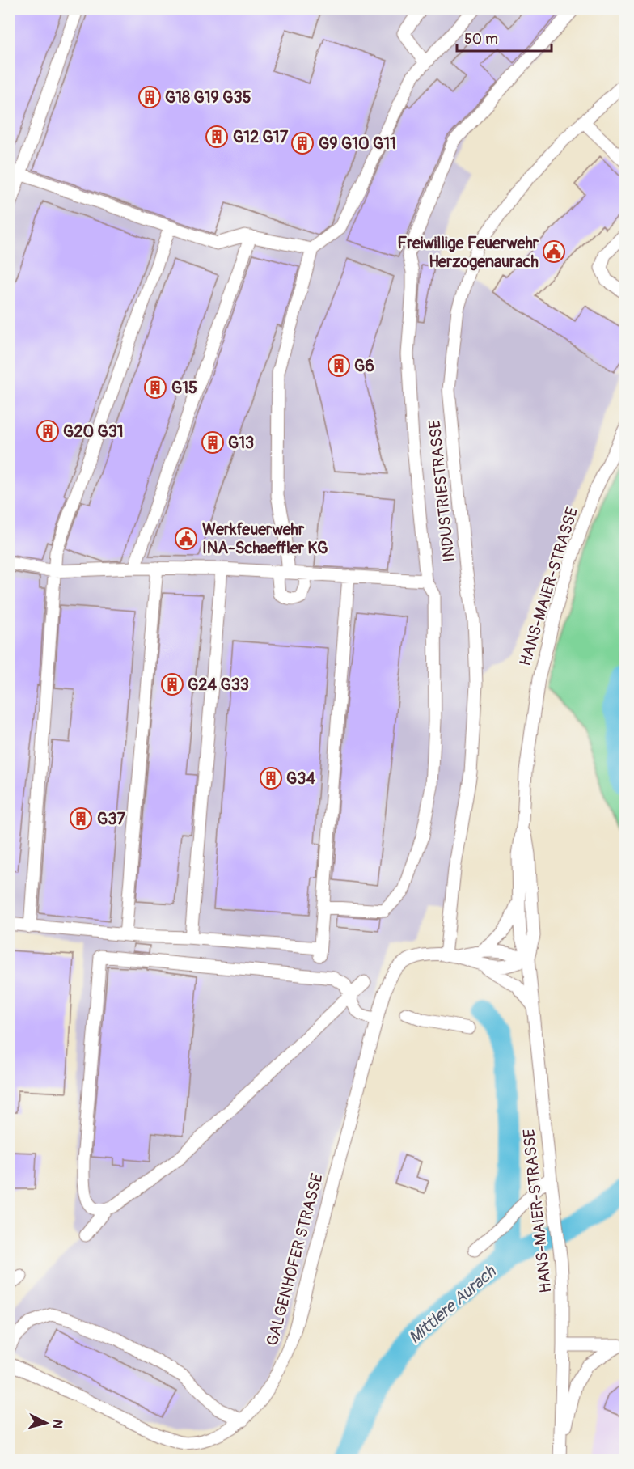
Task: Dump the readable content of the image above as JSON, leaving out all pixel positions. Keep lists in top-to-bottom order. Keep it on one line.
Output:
{"streets":{"street":["INDUSTRIESTRASSE","HANS-MAIER-STRASSE","GALGENHOFER STRASSE"]},"crossings":[["INDUSTRIESTRASSE","GALGENHOFER STRASSE"],["HANS-MAIER-STRASSE","GALGENHOFER STRASSE"]],"water":["Mittlere Aurach"],"places":{"building":["G18 G19 G35","G12 G17","G9 G10 G11","G6","G15","G20 G31","G13","G24 G33","G34","G37"],"public building":["Freiwillige Feuerwehr Herzogenaurach","Werkfeuerwehr INA-Schaeffler KG"]},"scale_bar":"50 m","north":"right"}
